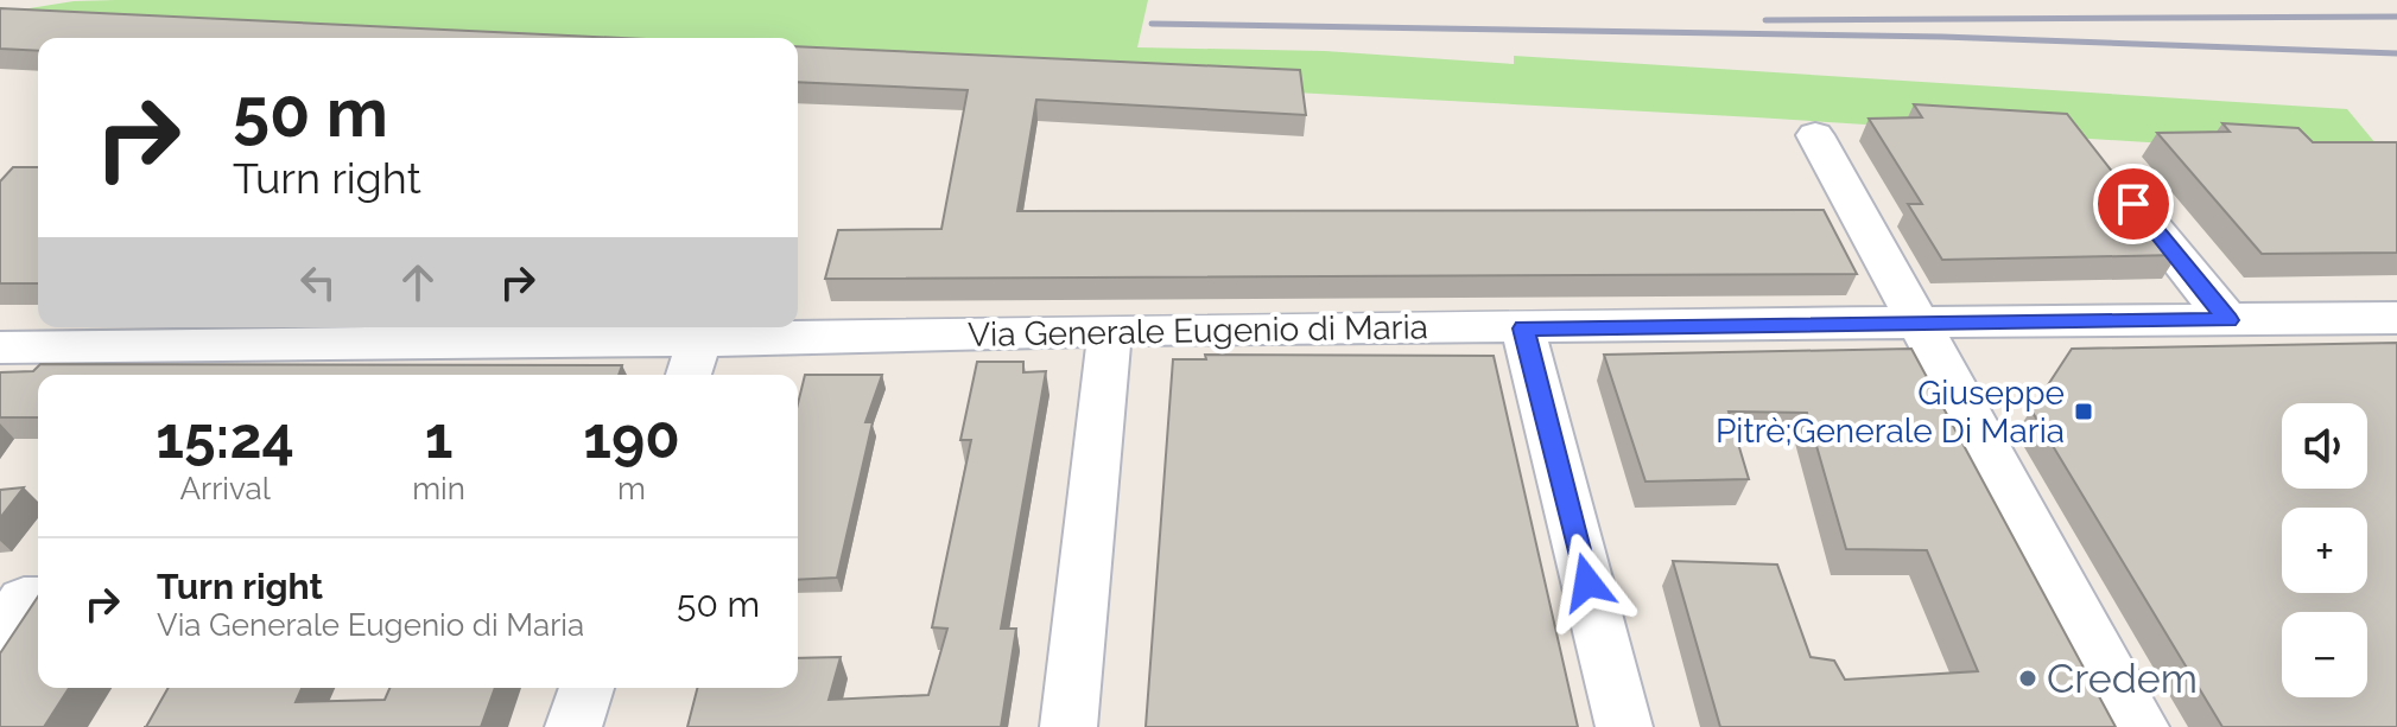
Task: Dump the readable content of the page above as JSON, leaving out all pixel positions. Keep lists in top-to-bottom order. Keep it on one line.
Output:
{"streets":{"street":["Via Generale Eugenio di Maria"]},"places":{"transit":["Giuseppe Pitrè;Generale Di Maria"],"other":["Credem"]},"page":{"turn":["50 m","Turn right"],"eta":["15:24","Arrival","1","min","190","m"],"map_buttons":["+","−"],"list":[{"name":"Turn right","note":"Via Generale Eugenio di Maria","value":"50 m"}]}}
